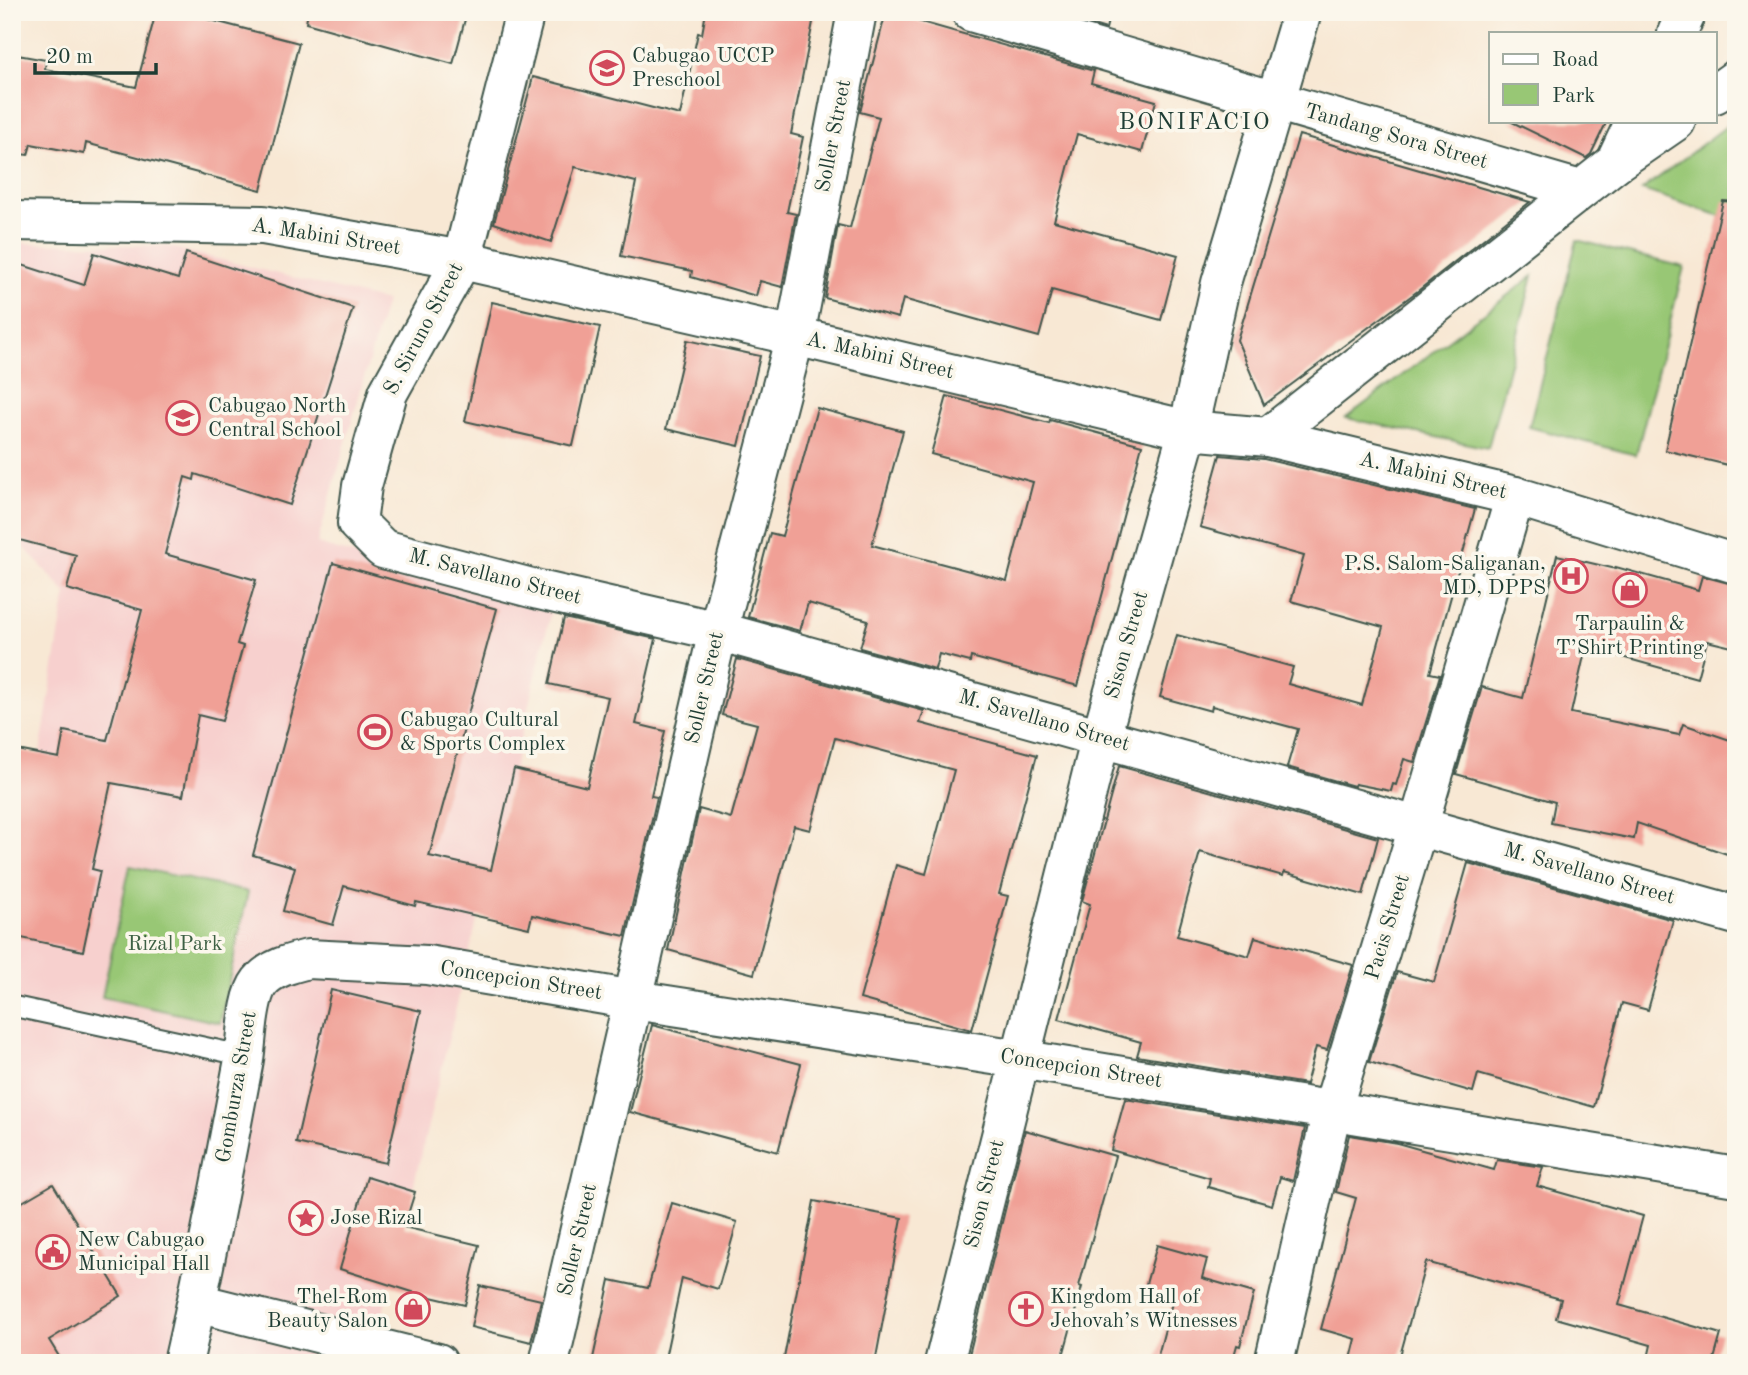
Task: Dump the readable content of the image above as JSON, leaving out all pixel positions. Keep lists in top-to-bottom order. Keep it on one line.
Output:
{"streets":{"street":["Soller Street","Tandang Sora Street","A. Mabini Street","S. Siruno Street","M. Savellano Street","Sison Street","Pacis Street","Concepcion Street","Gomburza Street"]},"crossings":[["Soller Street","A. Mabini Street"],["Soller Street","M. Savellano Street"],["Soller Street","Concepcion Street"],["Tandang Sora Street","Sison Street"],["A. Mabini Street","S. Siruno Street"],["A. Mabini Street","Sison Street"],["A. Mabini Street","Pacis Street"],["S. Siruno Street","M. Savellano Street"],["M. Savellano Street","Sison Street"],["M. Savellano Street","Pacis Street"],["Sison Street","Concepcion Street"],["Pacis Street","Concepcion Street"],["Concepcion Street","Gomburza Street"]],"districts":["BONIFACIO"],"parks":["Rizal Park"],"places":{"school or university":["Cabugao UCCP Preschool","Cabugao North Central School"],"hospital":["P.S. Salom-Saliganan, MD, DPPS"],"shop":["Tarpaulin & T’Shirt Printing","Thel-Rom Beauty Salon"],"sports":["Cabugao Cultural & Sports Complex"],"place":["Jose Rizal"],"public building":["New Cabugao Municipal Hall"],"church":["Kingdom Hall of Jehovah’s Witnesses"]},"legend":["Road","Park"],"scale_bar":"20 m"}
